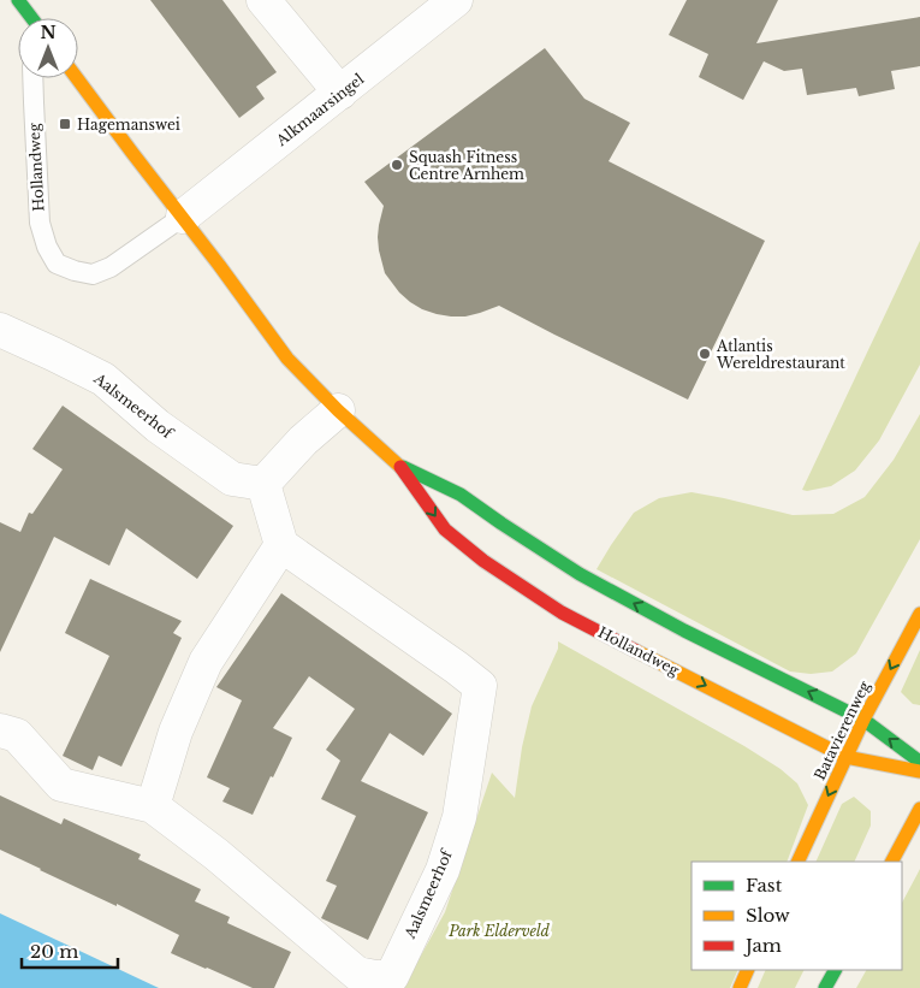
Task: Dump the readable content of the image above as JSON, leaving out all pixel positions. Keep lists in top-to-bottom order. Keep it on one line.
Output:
{"streets":{"street":["Alkmaarsingel","Hollandweg","Aalsmeerhof","Batavierenweg"]},"crossings":[["Alkmaarsingel","Hollandweg"],["Hollandweg","Batavierenweg"]],"one_way":["Batavierenweg"],"parks":["Park Elderveld"],"places":{"transit":["Hagemanswei"],"other":["Squash Fitness Centre Arnhem","Atlantis Wereldrestaurant"]},"legend":["Fast","Slow","Jam"],"scale_bar":"20 m","north":"top"}
